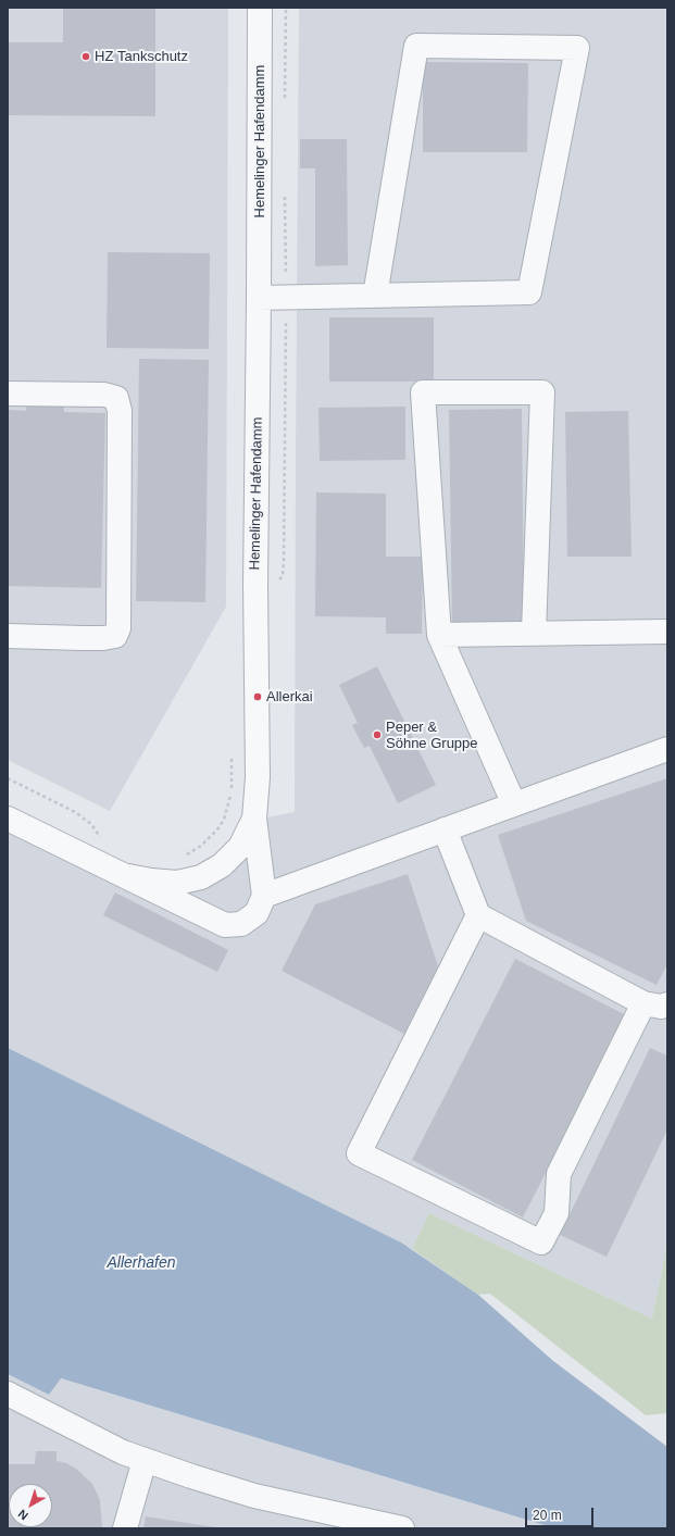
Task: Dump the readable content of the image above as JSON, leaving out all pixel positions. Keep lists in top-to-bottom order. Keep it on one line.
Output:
{"streets":{"street":["Hemelinger Hafendamm"]},"water":["Allerhafen"],"places":["HZ Tankschutz","Allerkai","Peper & Söhne Gruppe"],"scale_bar":"20 m","north":"bottom left"}
